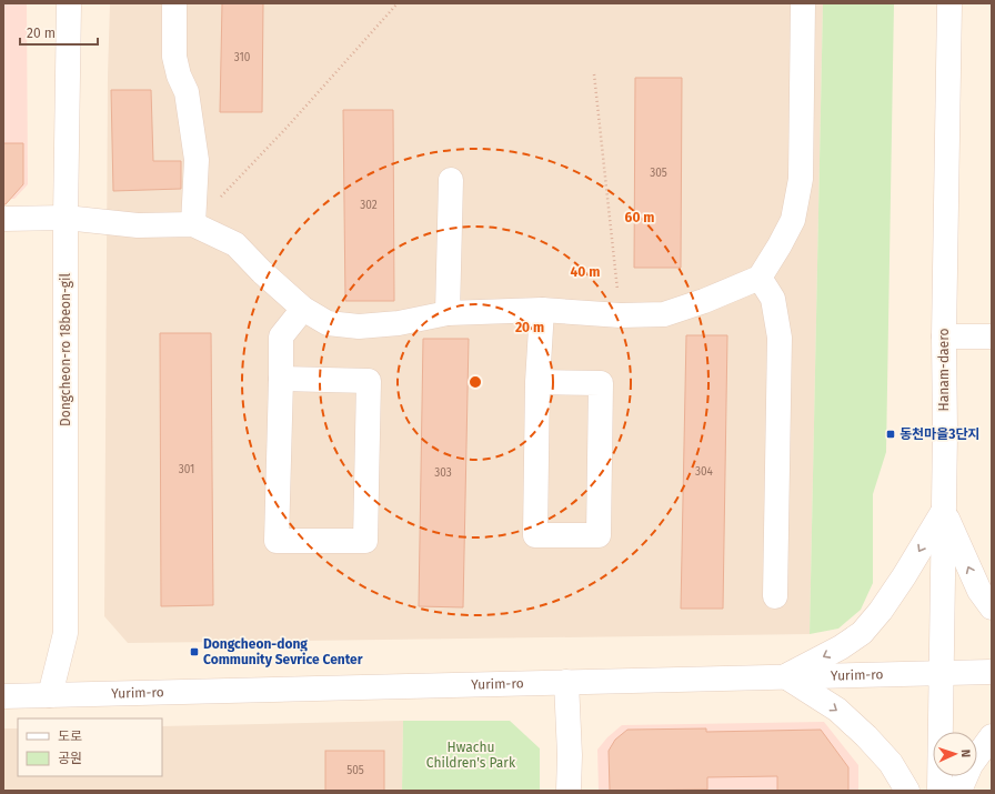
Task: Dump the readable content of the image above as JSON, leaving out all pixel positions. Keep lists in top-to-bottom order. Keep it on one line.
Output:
{"streets":{"street":["Dongcheon-ro 18beon-gil","Hanam-daero","Yurim-ro"]},"crossings":[["Dongcheon-ro 18beon-gil","Yurim-ro"],["Hanam-daero","Yurim-ro"]],"parks":["Hwachu Children's Park"],"places":{"transit":["동천마을3단지","Dongcheon-dong Community Sevrice Center"]},"house_numbers":["310","305","302","301","304","303","505"],"legend":["도로","공원"],"scale_bar":"20 m","north":"right","rings":["60 m","40 m","20 m"]}
